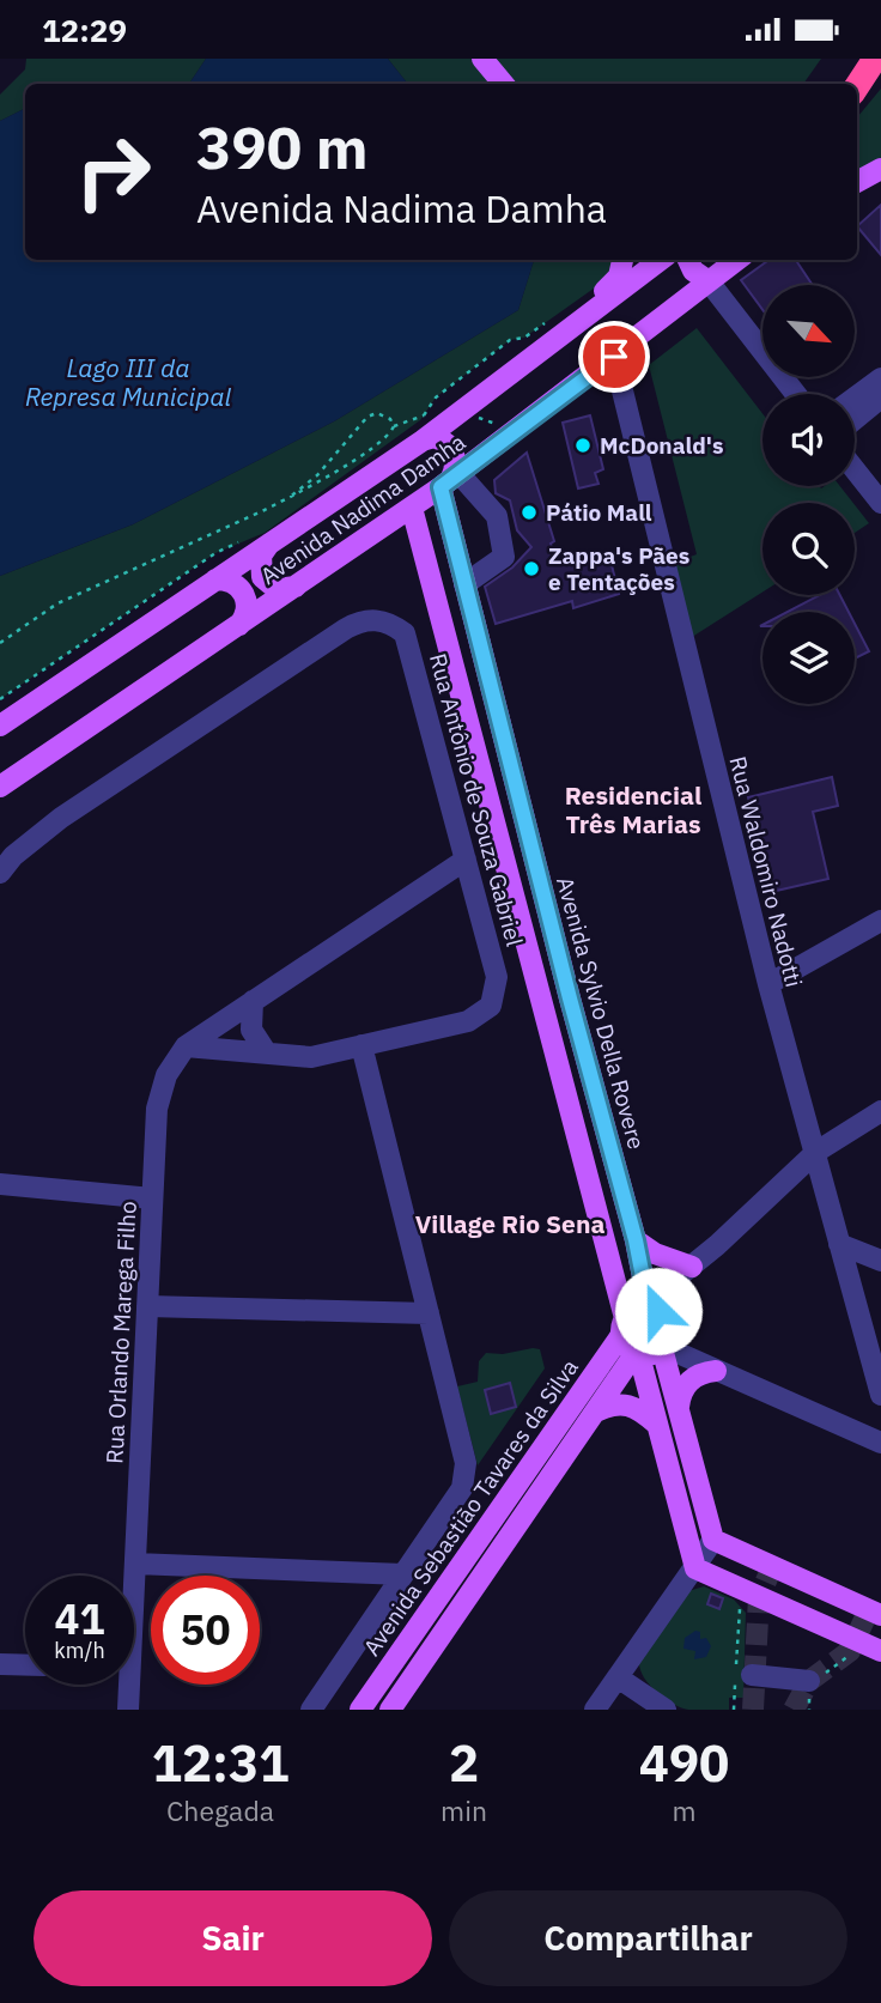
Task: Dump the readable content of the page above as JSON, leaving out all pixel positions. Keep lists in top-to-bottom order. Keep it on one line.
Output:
{"streets":{"main road":["Avenida Nadima Damha","Avenida Sylvio Della Rovere","Avenida Sebastião Tavares da Silva"],"street":["Rua Antônio de Souza Gabriel","Rua Waldomiro Nadotti","Rua Orlando Marega Filho"]},"crossings":[["Avenida Nadima Damha","Rua Waldomiro Nadotti"],["Avenida Nadima Damha","Avenida Sylvio Della Rovere"],["Rua Antônio de Souza Gabriel","Rua Orlando Marega Filho"],["Avenida Sylvio Della Rovere","Avenida Sebastião Tavares da Silva"]],"districts":["Residencial Três Marias","Village Rio Sena"],"water":["Lago III da Represa Municipal"],"places":["McDonald's","Pátio Mall","Zappa's Pães e Tentações"],"north":"bottom right","page":{"status":"12:29","turn":["390 m","Avenida Nadima Damha"],"speed":"41 km/h","limit":"50","eta":["12:31","Chegada","2","min","490","m"],"buttons":["Sair","Compartilhar"]}}
